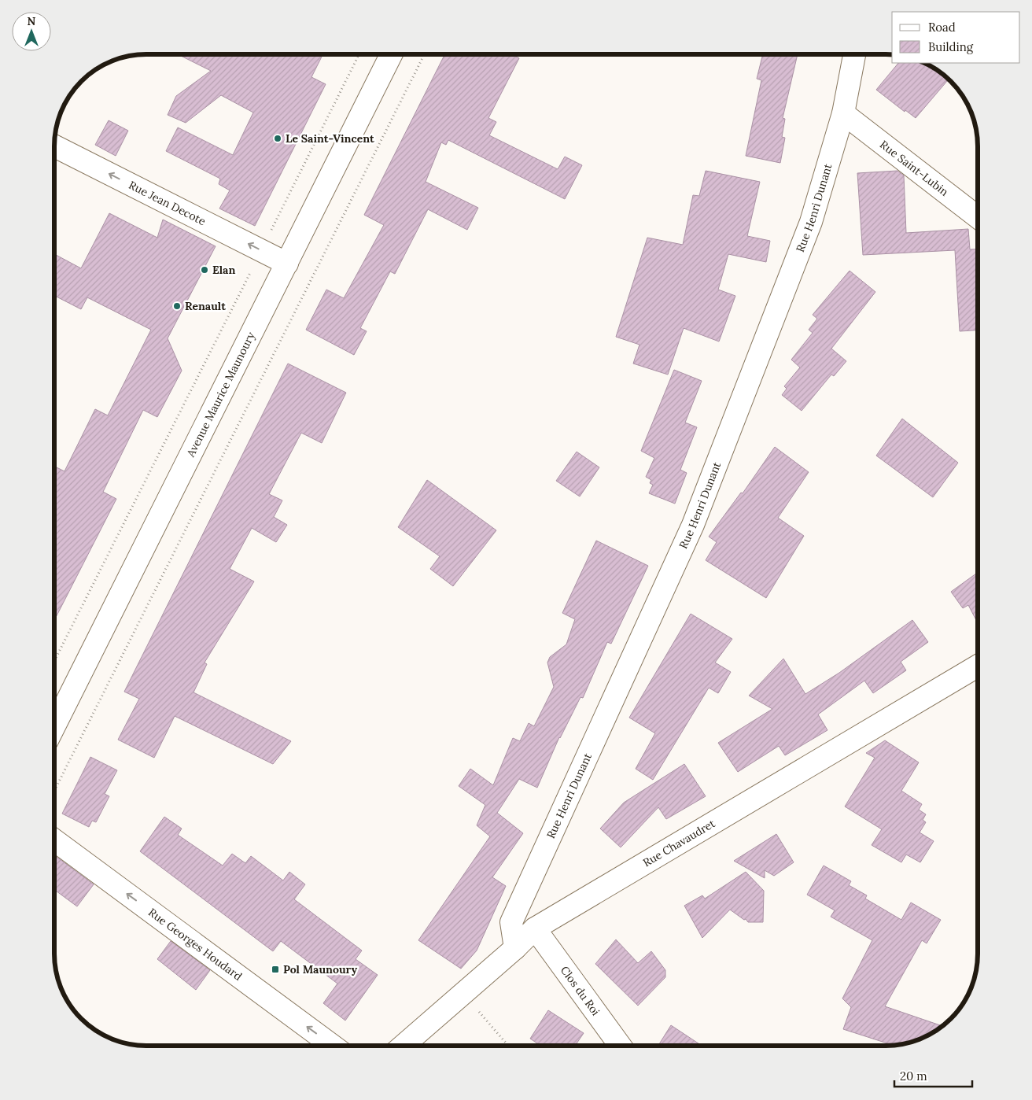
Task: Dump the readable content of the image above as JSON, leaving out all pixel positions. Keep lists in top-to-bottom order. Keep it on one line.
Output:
{"streets":{"street":["Rue Saint-Lubin","Rue Jean Decote","Rue Henri Dunant","Avenue Maurice Maunoury","Rue Chavaudret","Rue Georges Houdard","Clos du Roi"]},"crossings":[["Rue Saint-Lubin","Rue Henri Dunant"],["Rue Jean Decote","Avenue Maurice Maunoury"],["Rue Henri Dunant","Rue Chavaudret"],["Rue Chavaudret","Clos du Roi"]],"one_way":["Rue Jean Decote","Rue Georges Houdard"],"places":{"other":["Le Saint-Vincent","Elan","Renault"],"transit":["Pol Maunoury"]},"legend":["Road","Building"],"scale_bar":"20 m","north":"top"}
